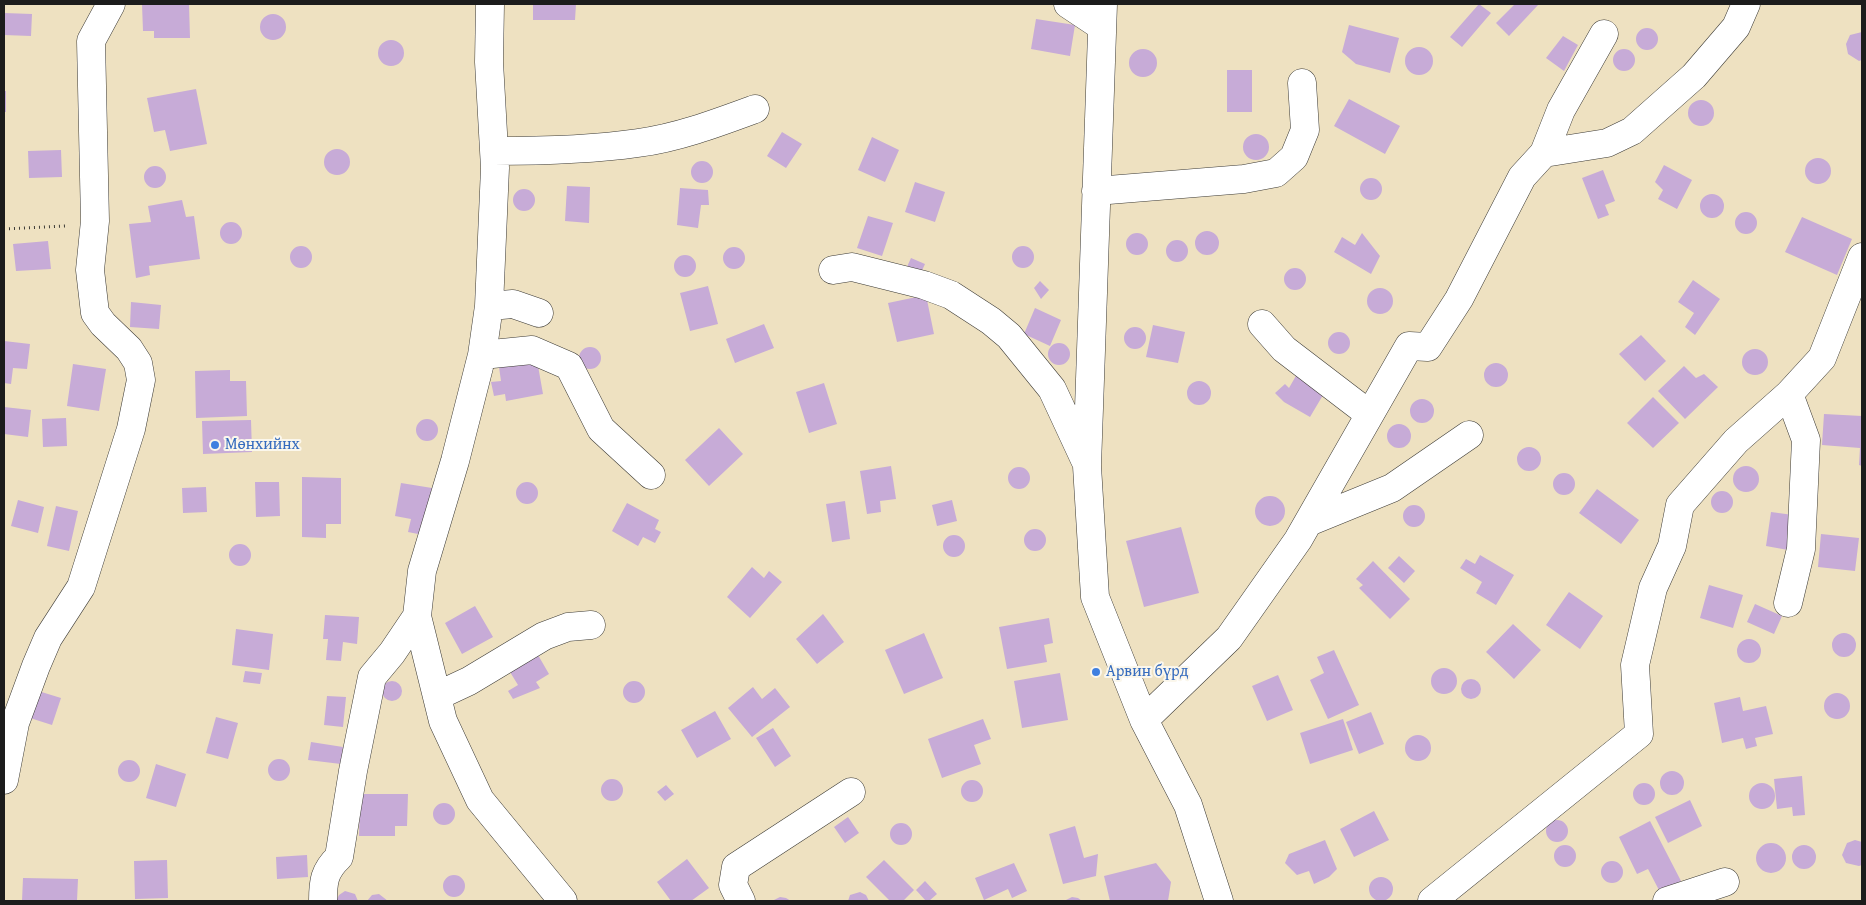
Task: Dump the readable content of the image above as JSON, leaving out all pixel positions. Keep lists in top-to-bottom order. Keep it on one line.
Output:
{"places":["Мөнхийнх","Арвин бүрд"]}
